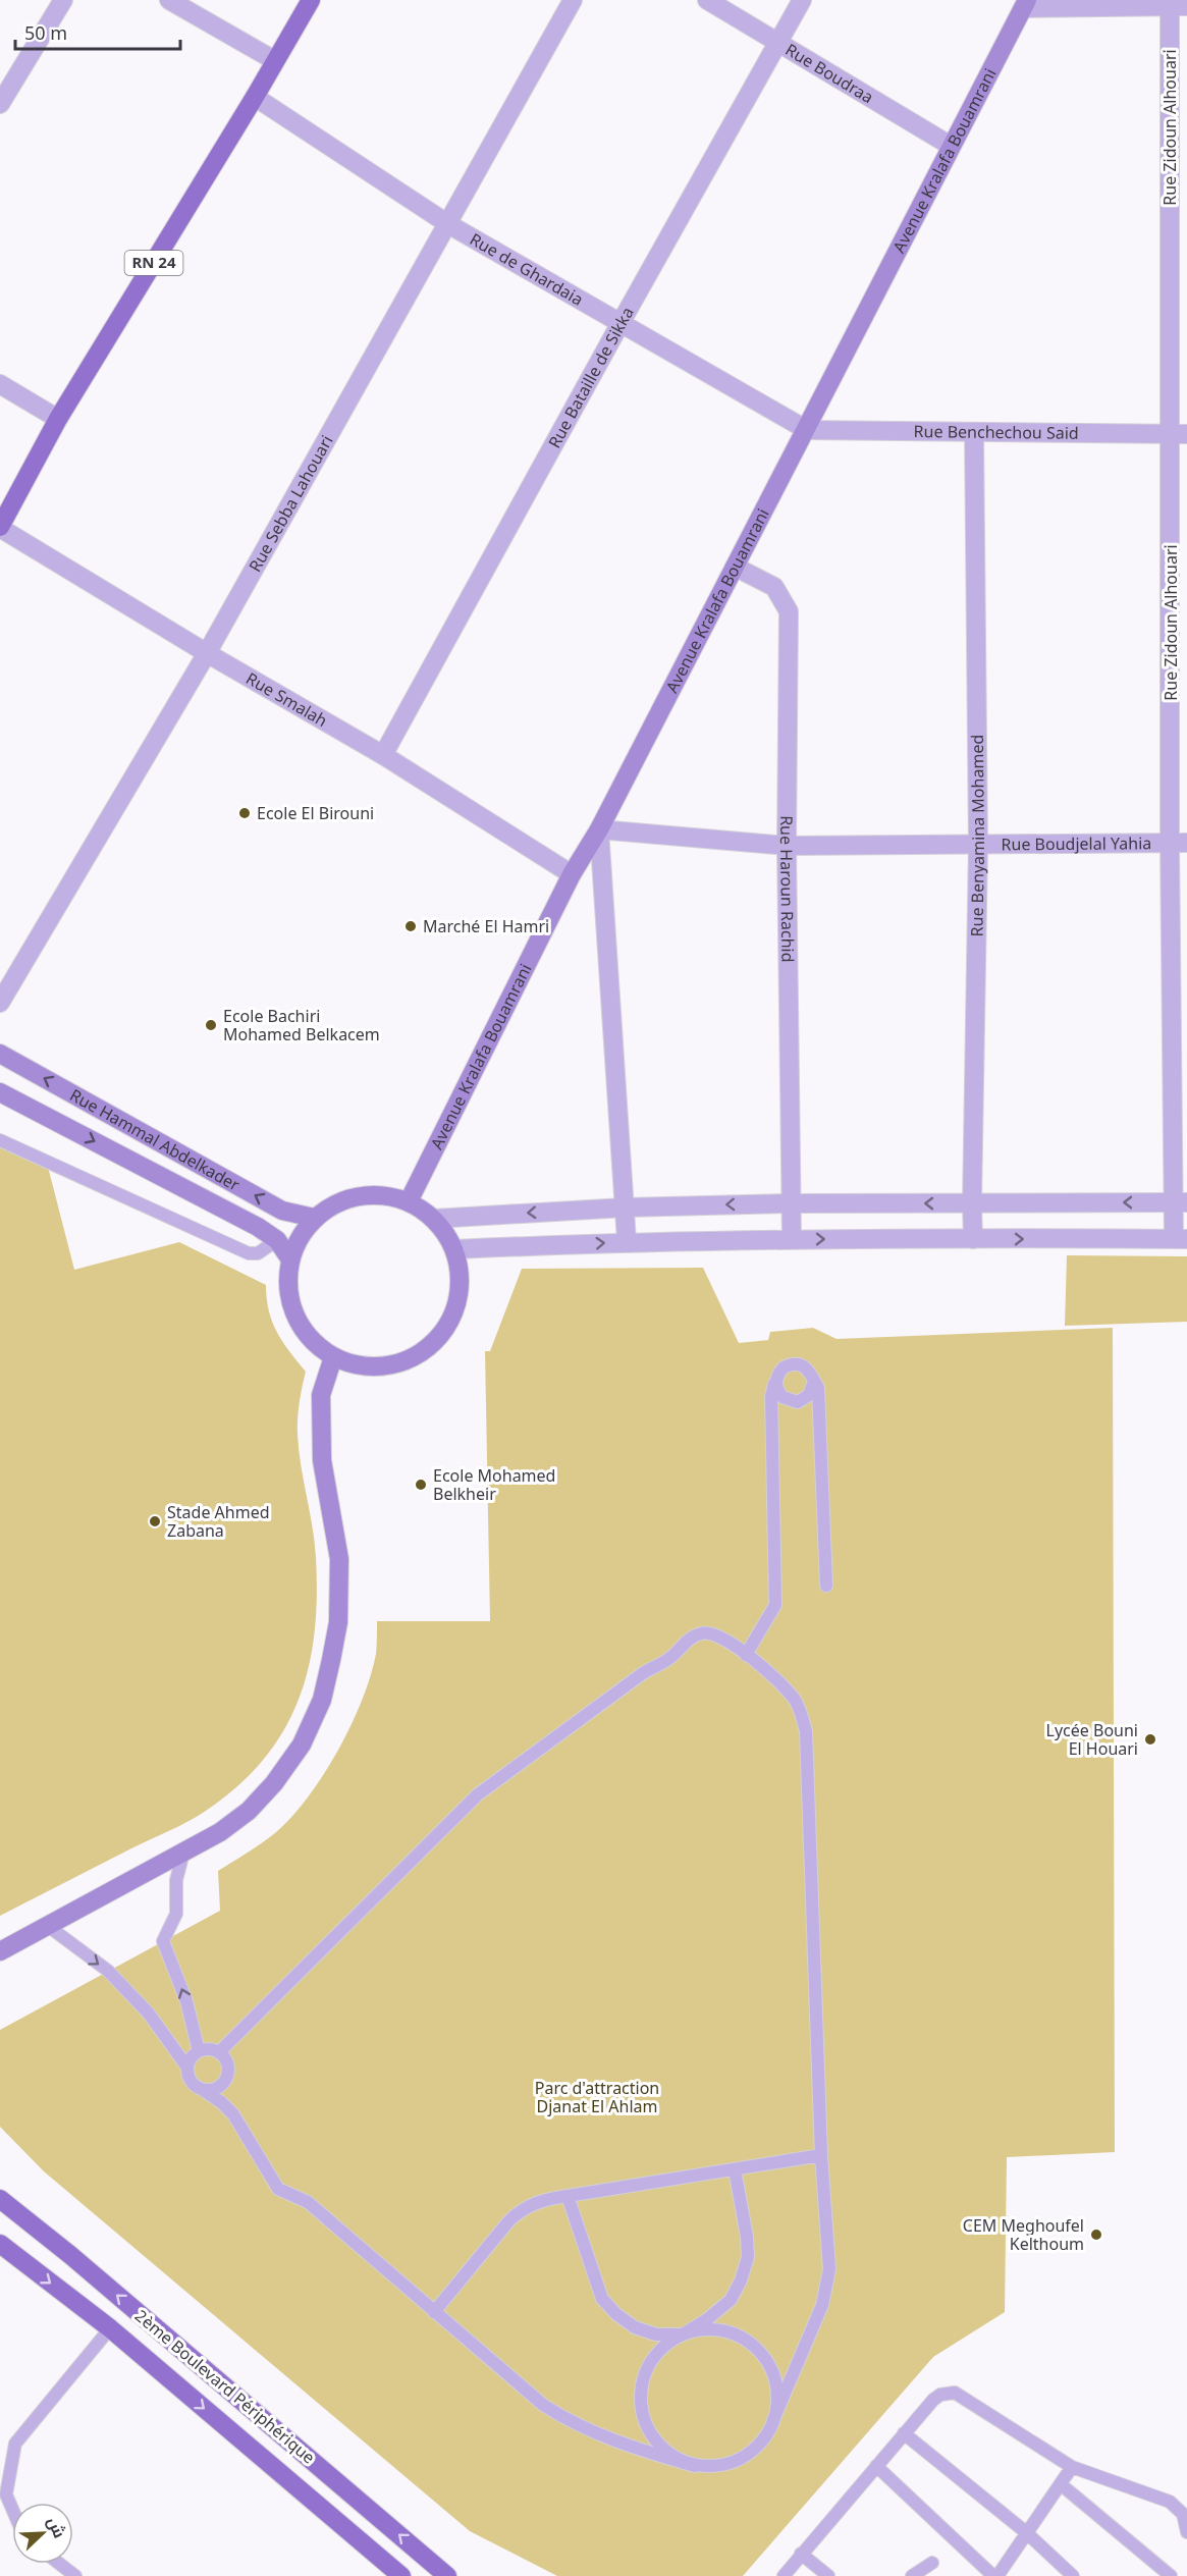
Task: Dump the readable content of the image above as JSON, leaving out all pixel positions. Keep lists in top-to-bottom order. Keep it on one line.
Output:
{"streets":{"main road":["RN 24","2ème Boulevard Périphérique"],"street":["Rue Boudraa","Rue Zidoun Alhouari","Avenue Kralafa Bouamrani","Rue de Ghardaia","Rue Bataille de Sikka","Rue Benchechou Said","Rue Sebba Lahouari","Rue Smalah","Rue Benyamina Mohamed","Rue Boudjelal Yahia","Rue Haroun Rachid","Rue Hammal Abdelkader"]},"crossings":[["Rue Boudraa","Avenue Kralafa Bouamrani"],["Rue Boudraa","Rue Bataille de Sikka"],["Rue Zidoun Alhouari","Rue Benchechou Said"],["Rue Zidoun Alhouari","Rue Boudjelal Yahia"],["Avenue Kralafa Bouamrani","Rue de Ghardaia"],["Avenue Kralafa Bouamrani","Rue Benchechou Said"],["Avenue Kralafa Bouamrani","Rue Smalah"],["Avenue Kralafa Bouamrani","Rue Boudjelal Yahia"],["Avenue Kralafa Bouamrani","Rue Haroun Rachid"],["Avenue Kralafa Bouamrani","Rue Hammal Abdelkader"],["RN 24","Rue de Ghardaia"],["RN 24","Rue Smalah"],["Rue de Ghardaia","Rue Bataille de Sikka"],["Rue de Ghardaia","Rue Benchechou Said"],["Rue de Ghardaia","Rue Sebba Lahouari"],["Rue Bataille de Sikka","Rue Smalah"],["Rue Benchechou Said","Rue Benyamina Mohamed"],["Rue Sebba Lahouari","Rue Smalah"],["Rue Benyamina Mohamed","Rue Boudjelal Yahia"],["Rue Boudjelal Yahia","Rue Haroun Rachid"]],"parks":["Parc d'attraction Djanat El Ahlam"],"places":["Ecole El Birouni","Marché El Hamri","Ecole Bachiri Mohamed Belkacem","Ecole Mohamed Belkheir","Stade Ahmed Zabana","Lycée Bouni El Houari","CEM Meghoufel Kelthoum"],"scale_bar":"50 m","north":"top right"}
